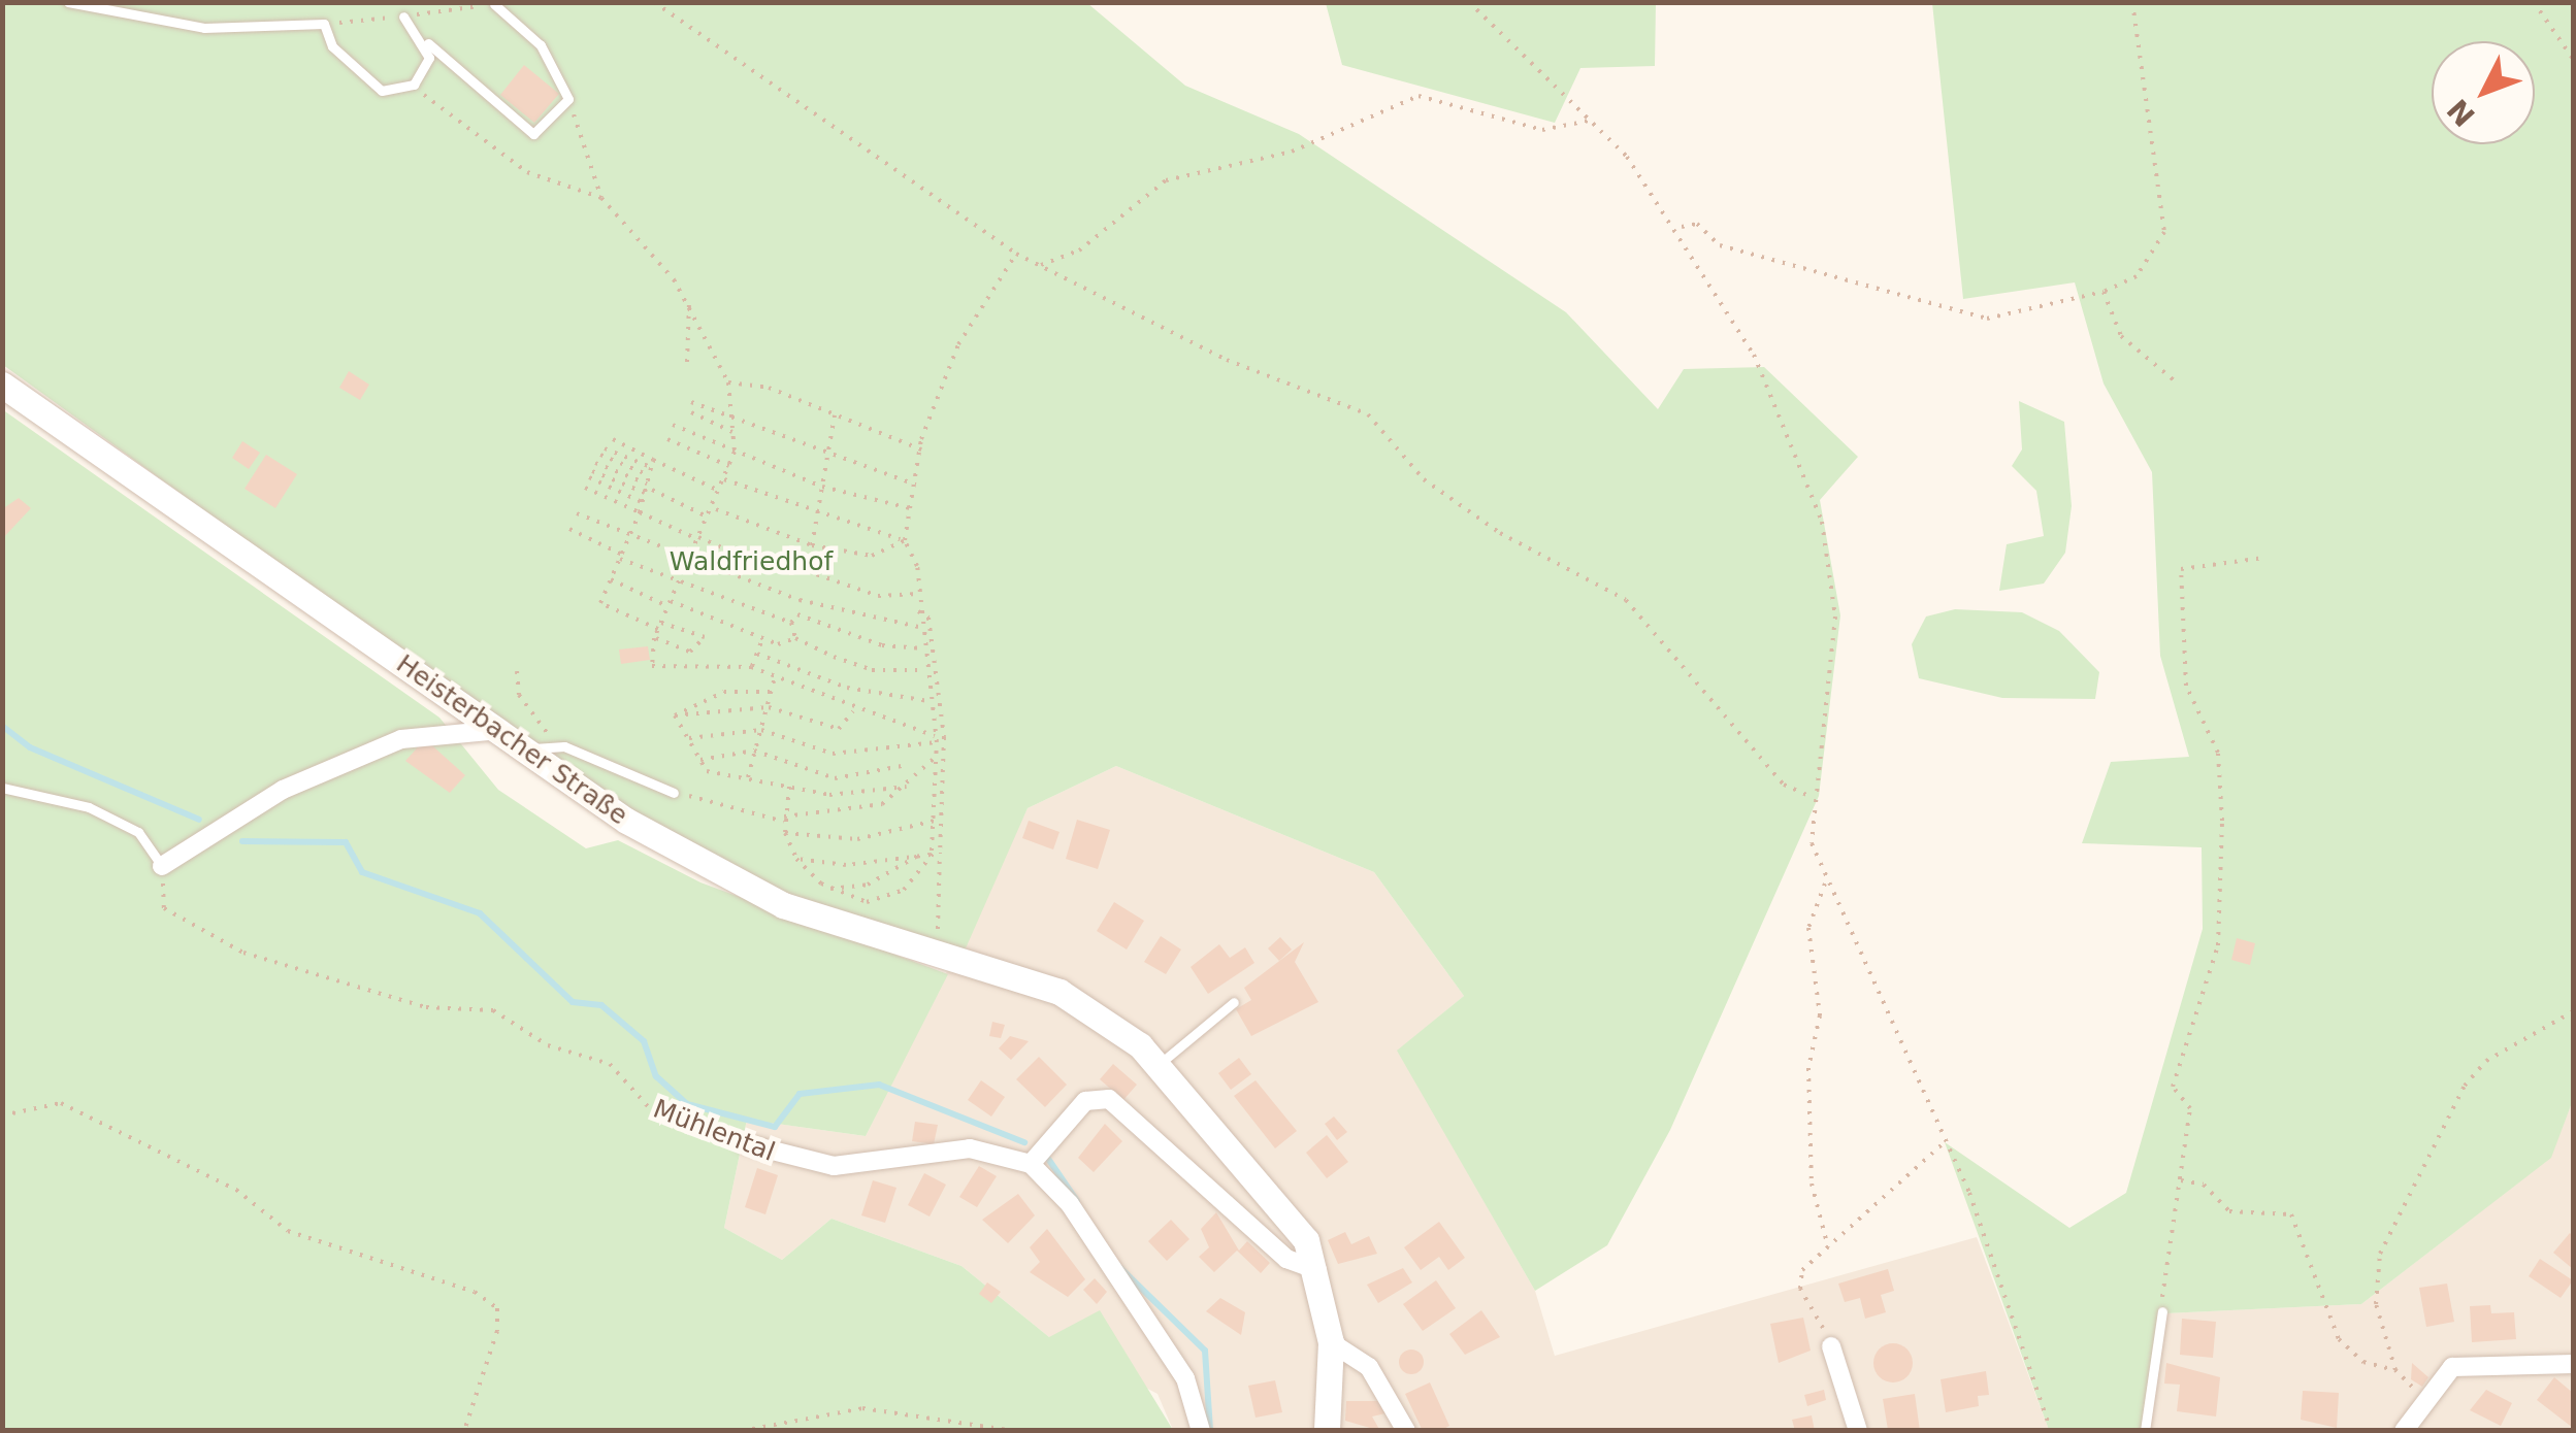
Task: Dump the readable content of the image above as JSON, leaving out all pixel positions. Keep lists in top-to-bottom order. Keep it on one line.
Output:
{"streets":{"main road":["Heisterbacher Straße"],"street":["Mühlental"]},"parks":["Waldfriedhof"],"north":"bottom left"}
